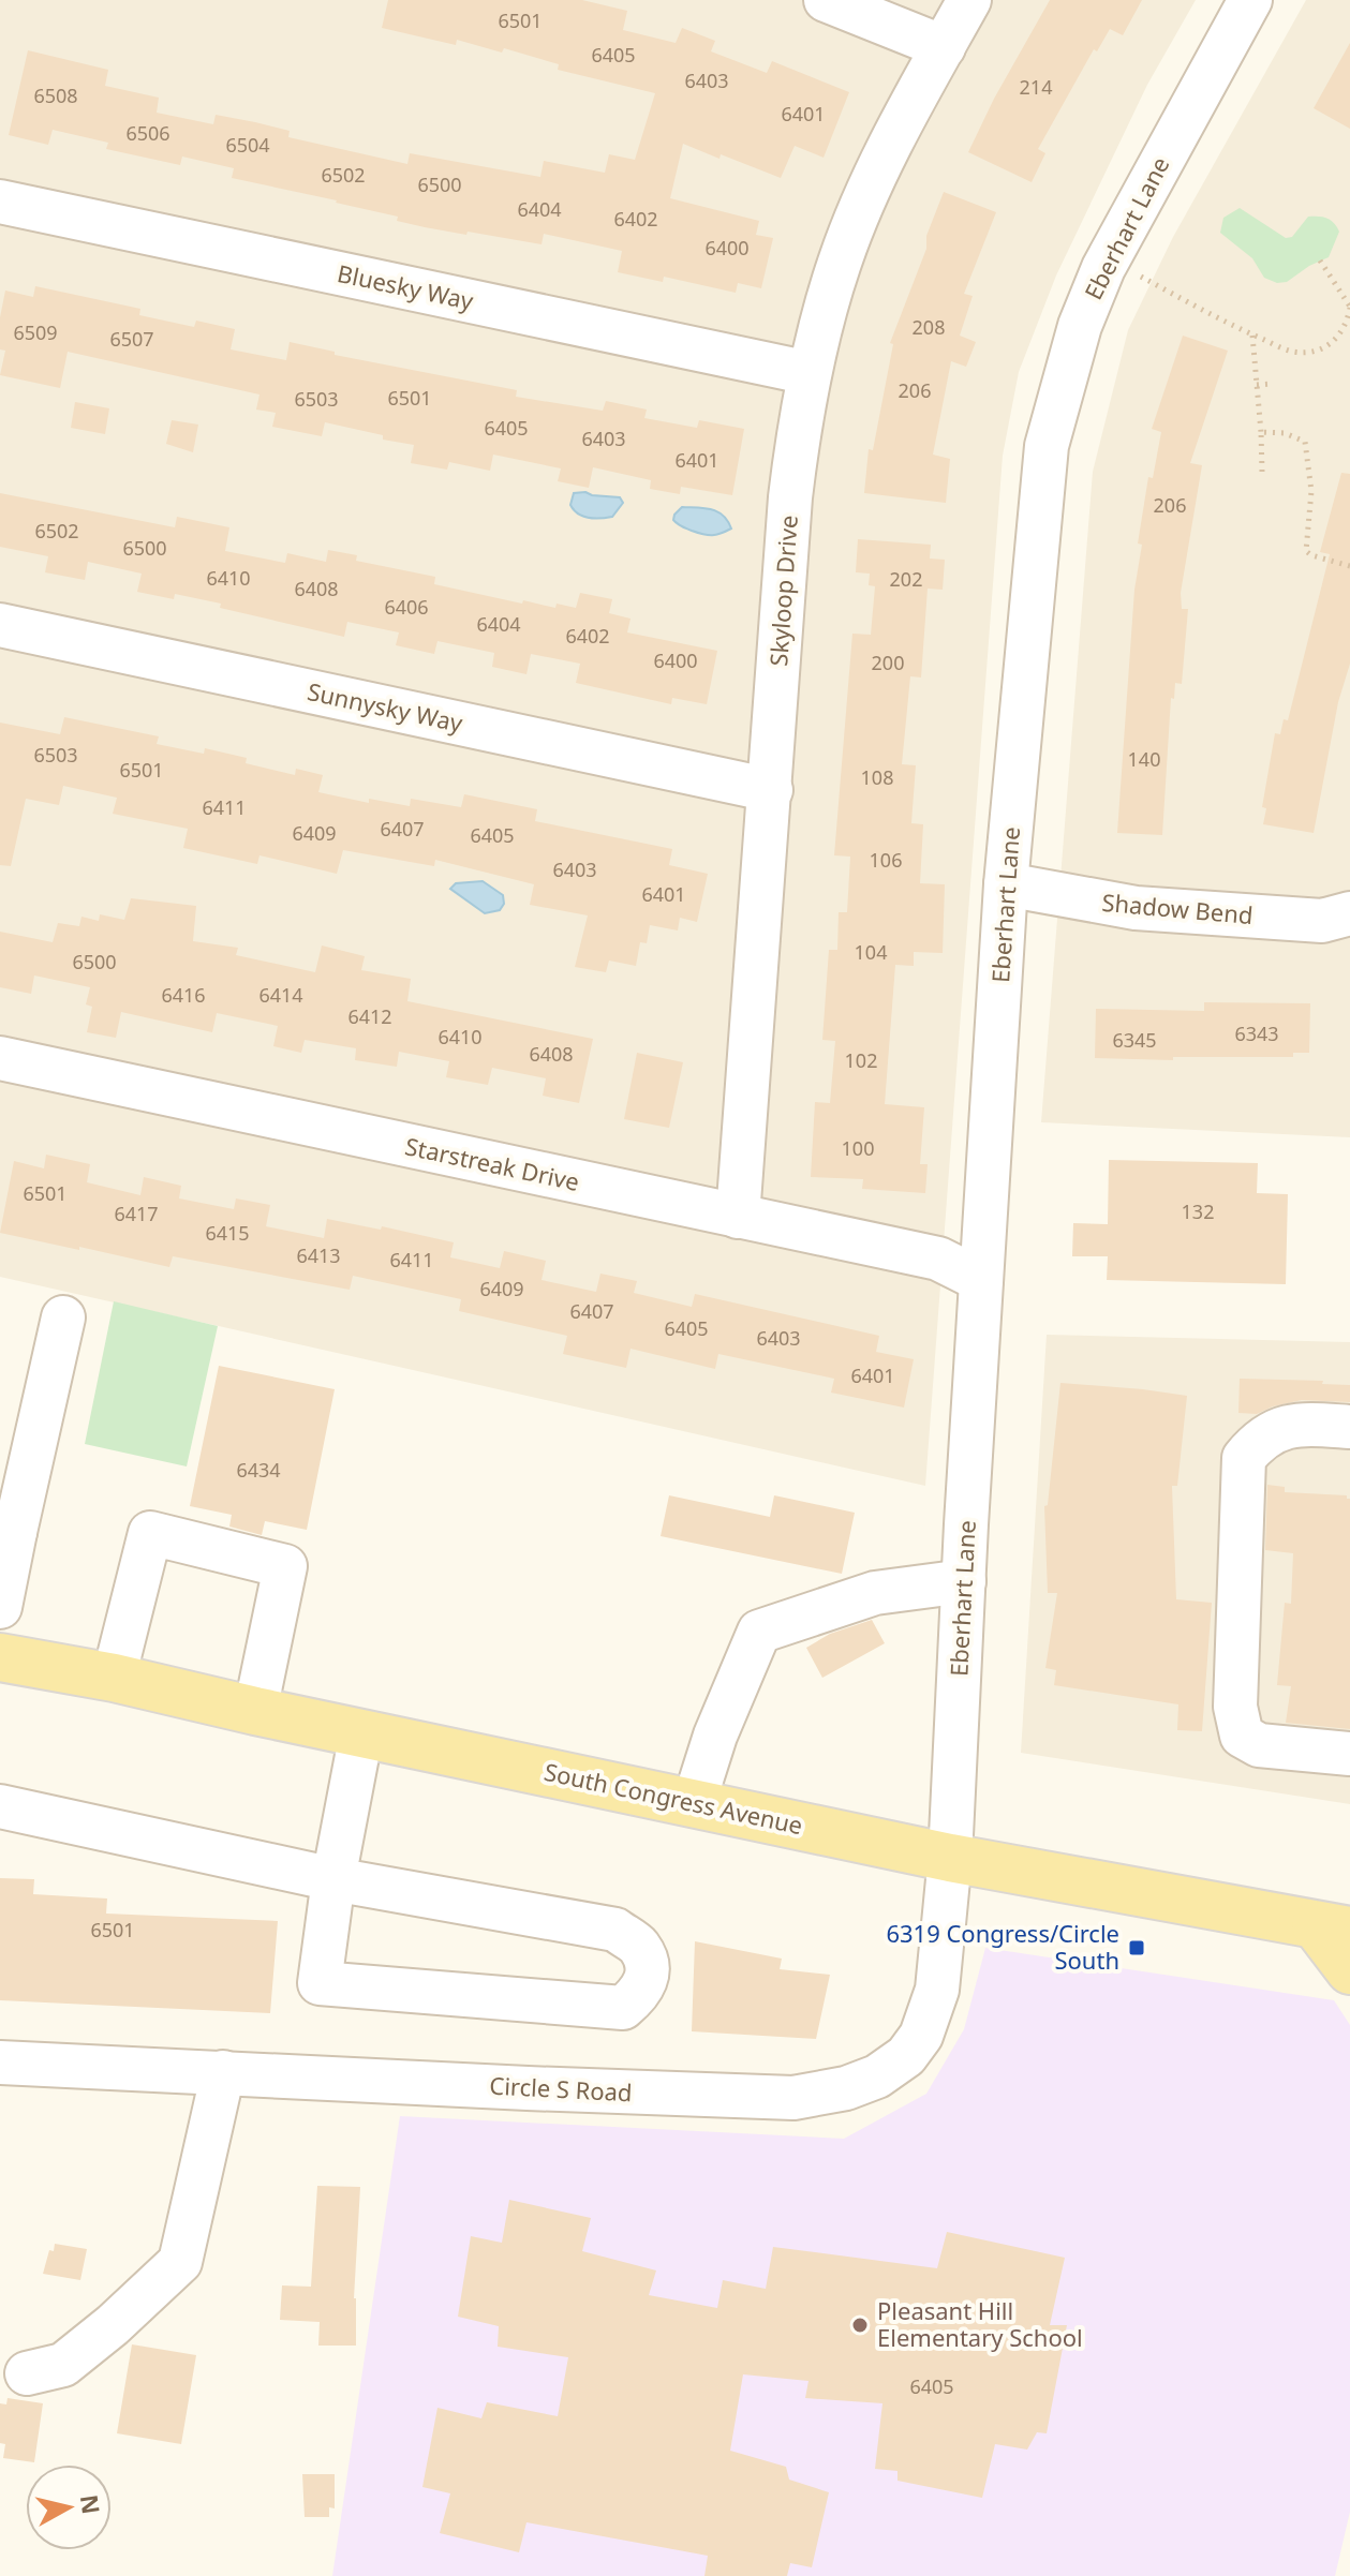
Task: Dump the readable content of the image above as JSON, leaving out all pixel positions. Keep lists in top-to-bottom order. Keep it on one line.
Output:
{"streets":{"main road":["South Congress Avenue"],"street":["Eberhart Lane","Bluesky Way","Skyloop Drive","Sunnysky Way","Shadow Bend","Starstreak Drive","Circle S Road"]},"crossings":[["Eberhart Lane","Shadow Bend"],["Eberhart Lane","Starstreak Drive"],["Eberhart Lane","South Congress Avenue"],["Eberhart Lane","Circle S Road"],["Bluesky Way","Skyloop Drive"],["Skyloop Drive","Sunnysky Way"],["Skyloop Drive","Starstreak Drive"],["South Congress Avenue","Circle S Road"]],"places":{"transit":["6319 Congress/Circle South"],"other":["Pleasant Hill Elementary School"]},"house_numbers":["6501","6405","6403","214","6508","6401","6506","6504","6502","6500","6404","6402","6400","208","6509","6507","206","6501","6503","6405","6403","6401","206","6502","6500","6410","202","6408","6406","6404","6402","6400","200","6503","140","6501","108","6411","6407","6409","6405","106","6403","6401","104","6500","6416","6414","6412","6343","6410","6345","6408","102","100","6501","132","6417","6415","6413","6411","6409","6407","6405","6403","6401","6434","6501","6405"],"north":"right"}
